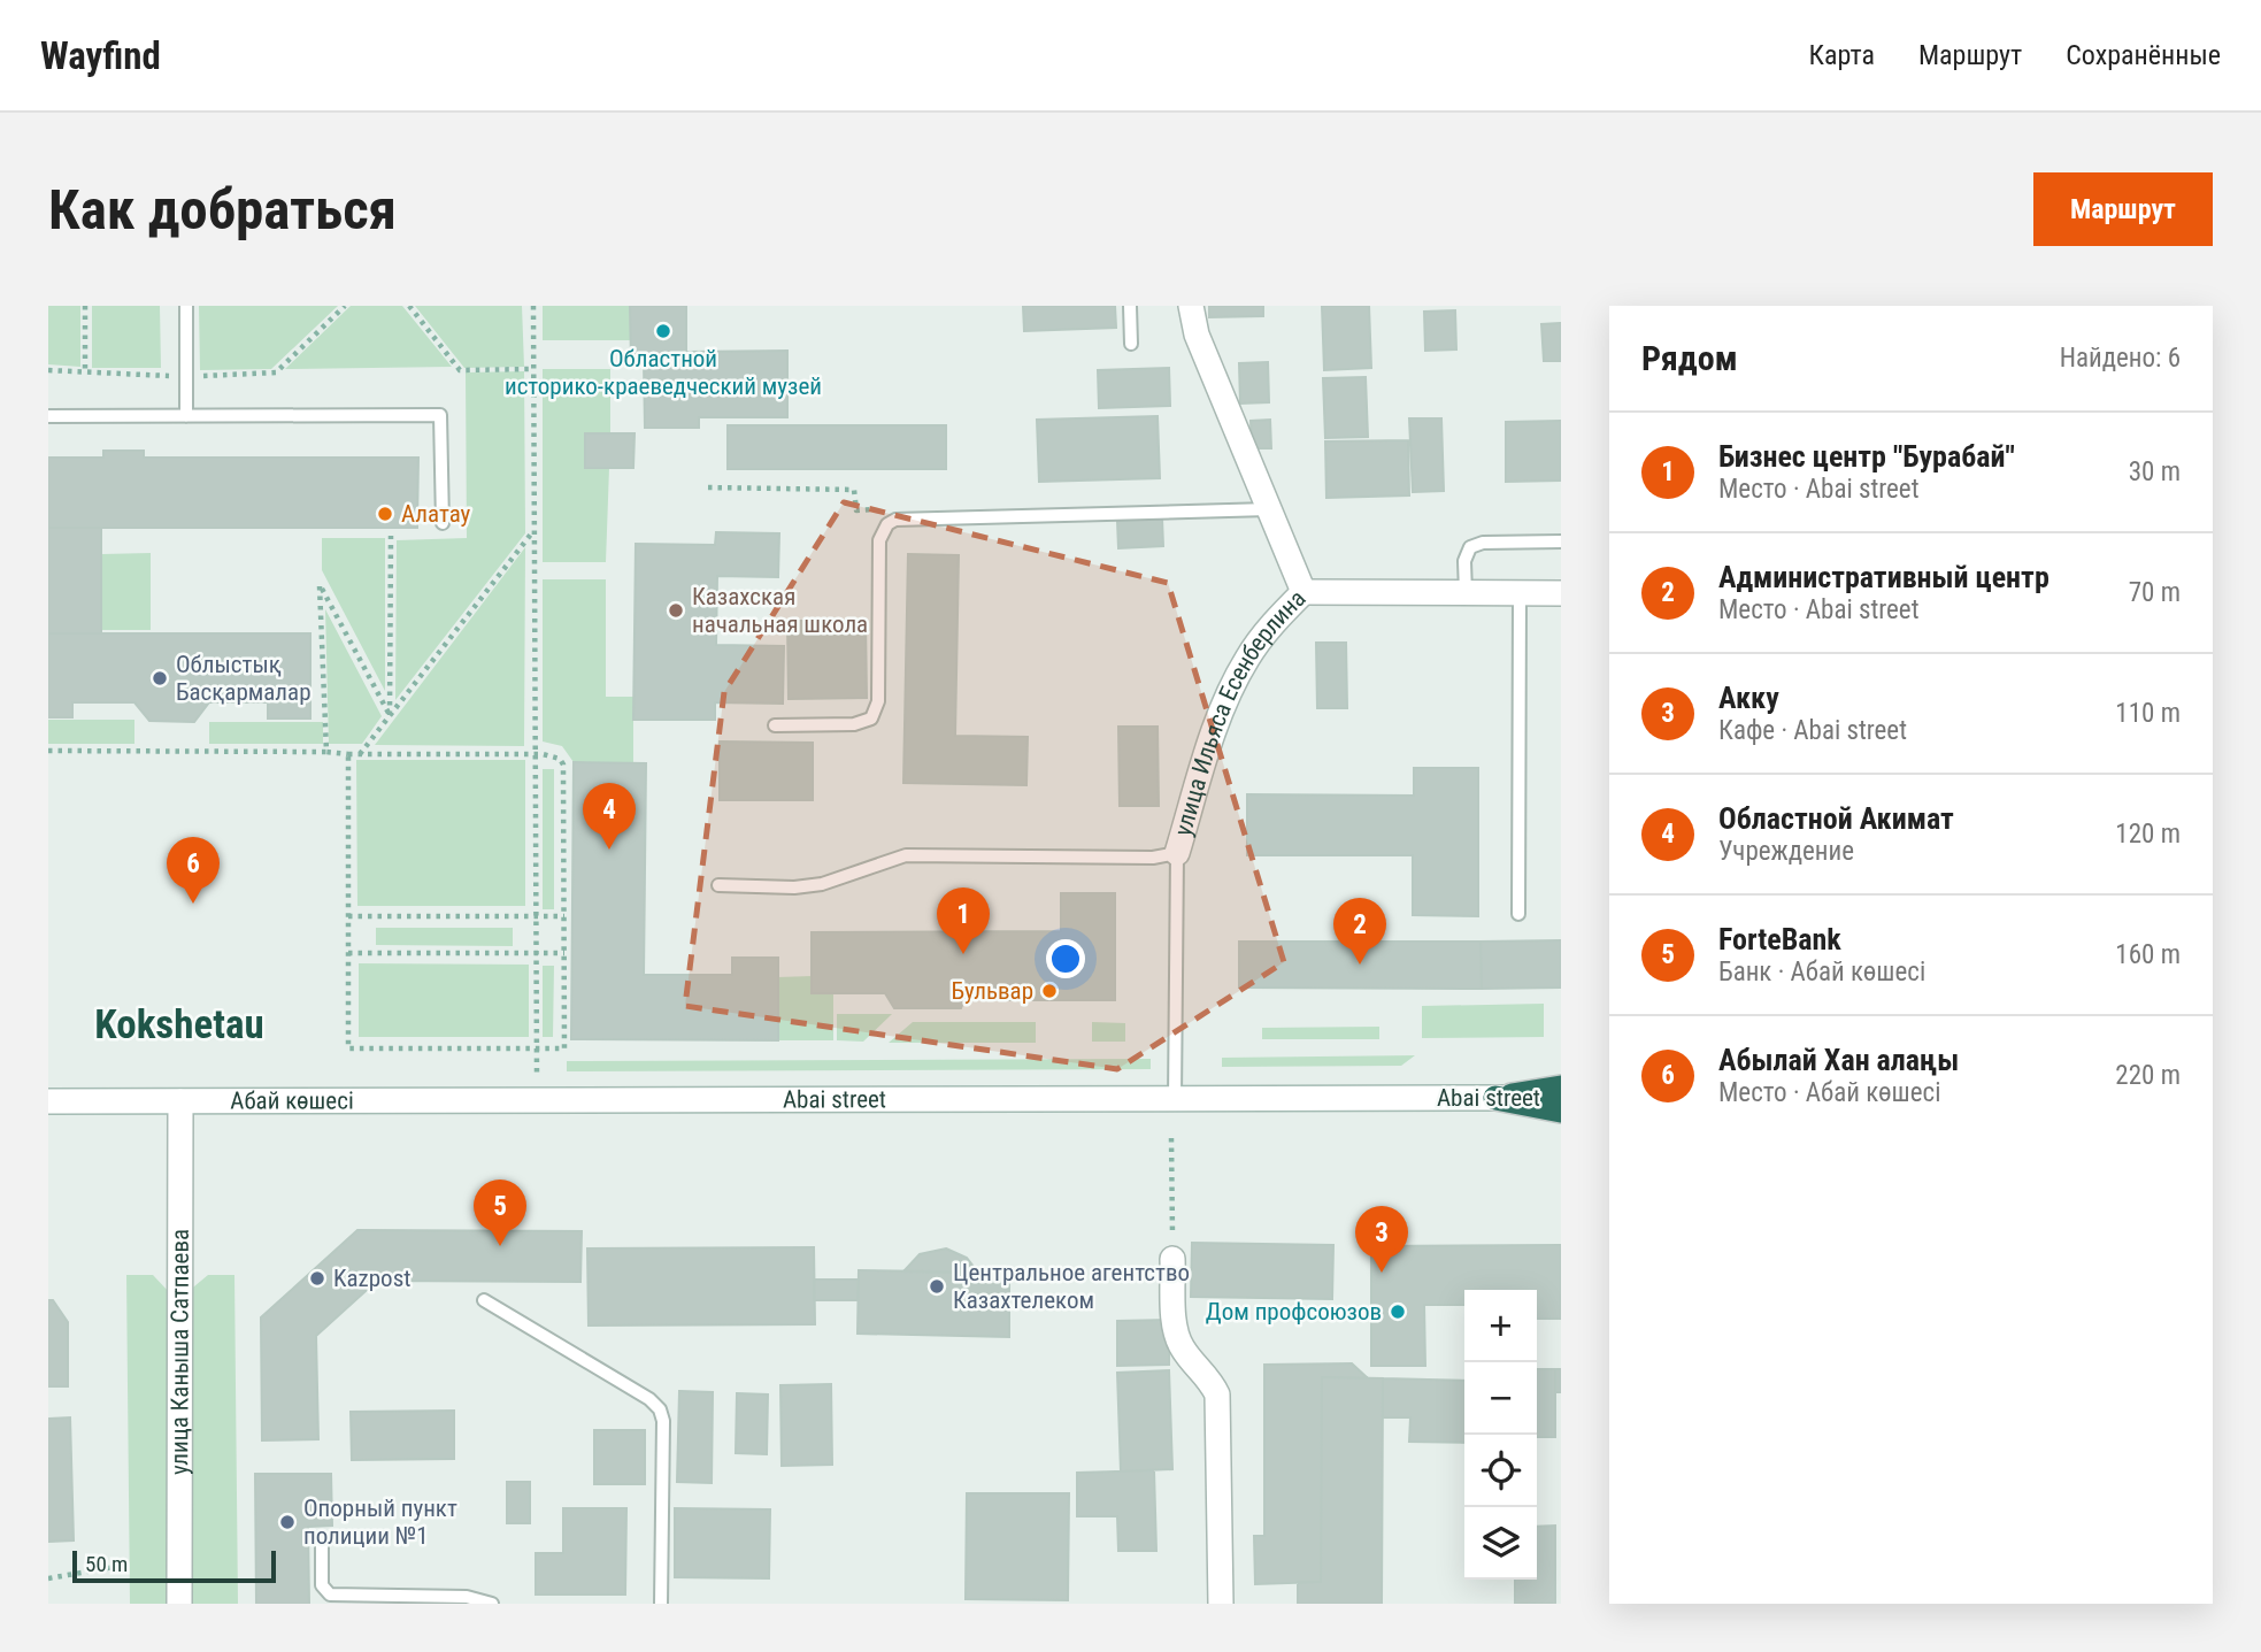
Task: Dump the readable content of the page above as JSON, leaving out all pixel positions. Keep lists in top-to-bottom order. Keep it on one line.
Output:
{"streets":{"street":["улица Ильяса Есенберлина","Abai street","Абай көшесі","улица Каныша Сатпаева"]},"crossings":[["улица Ильяса Есенберлина","Abai street"],["Abai street","Абай көшесі"],["Абай көшесі","улица Каныша Сатпаева"]],"districts":["Kokshetau"],"places":["Областной историко-краеведческий музей","Алатау","Казахская начальная школа","Облыстық Басқармалар","Бульвар","Kazpost","Центральное агентство Казахтелеком","Дом профсоюзов","Опорный пункт полиции №1"],"scale_bar":"50 m","page":{"header":"Wayfind","nav":["Карта","Маршрут","Сохранённые"],"buttons":"Маршрут","title":"Как добраться","heading":["Рядом","Найдено: 6"],"list":[{"mark":"1","name":"Бизнес центр \"Бурабай\"","note":"Место · Abai street","value":"30 m"},{"mark":"2","name":"Административный центр","note":"Место · Abai street","value":"70 m"},{"mark":"3","name":"Акку","note":"Кафе · Abai street","value":"110 m"},{"mark":"4","name":"Областной Акимат","note":"Учреждение","value":"120 m"},{"mark":"5","name":"ForteBank","note":"Банк · Абай көшесі","value":"160 m"},{"mark":"6","name":"Абылай Хан алаңы","note":"Место · Абай көшесі","value":"220 m"}],"pins":["4","6","1","2","5","3"],"map_buttons":["+","−"],"scale":"50 m"}}
